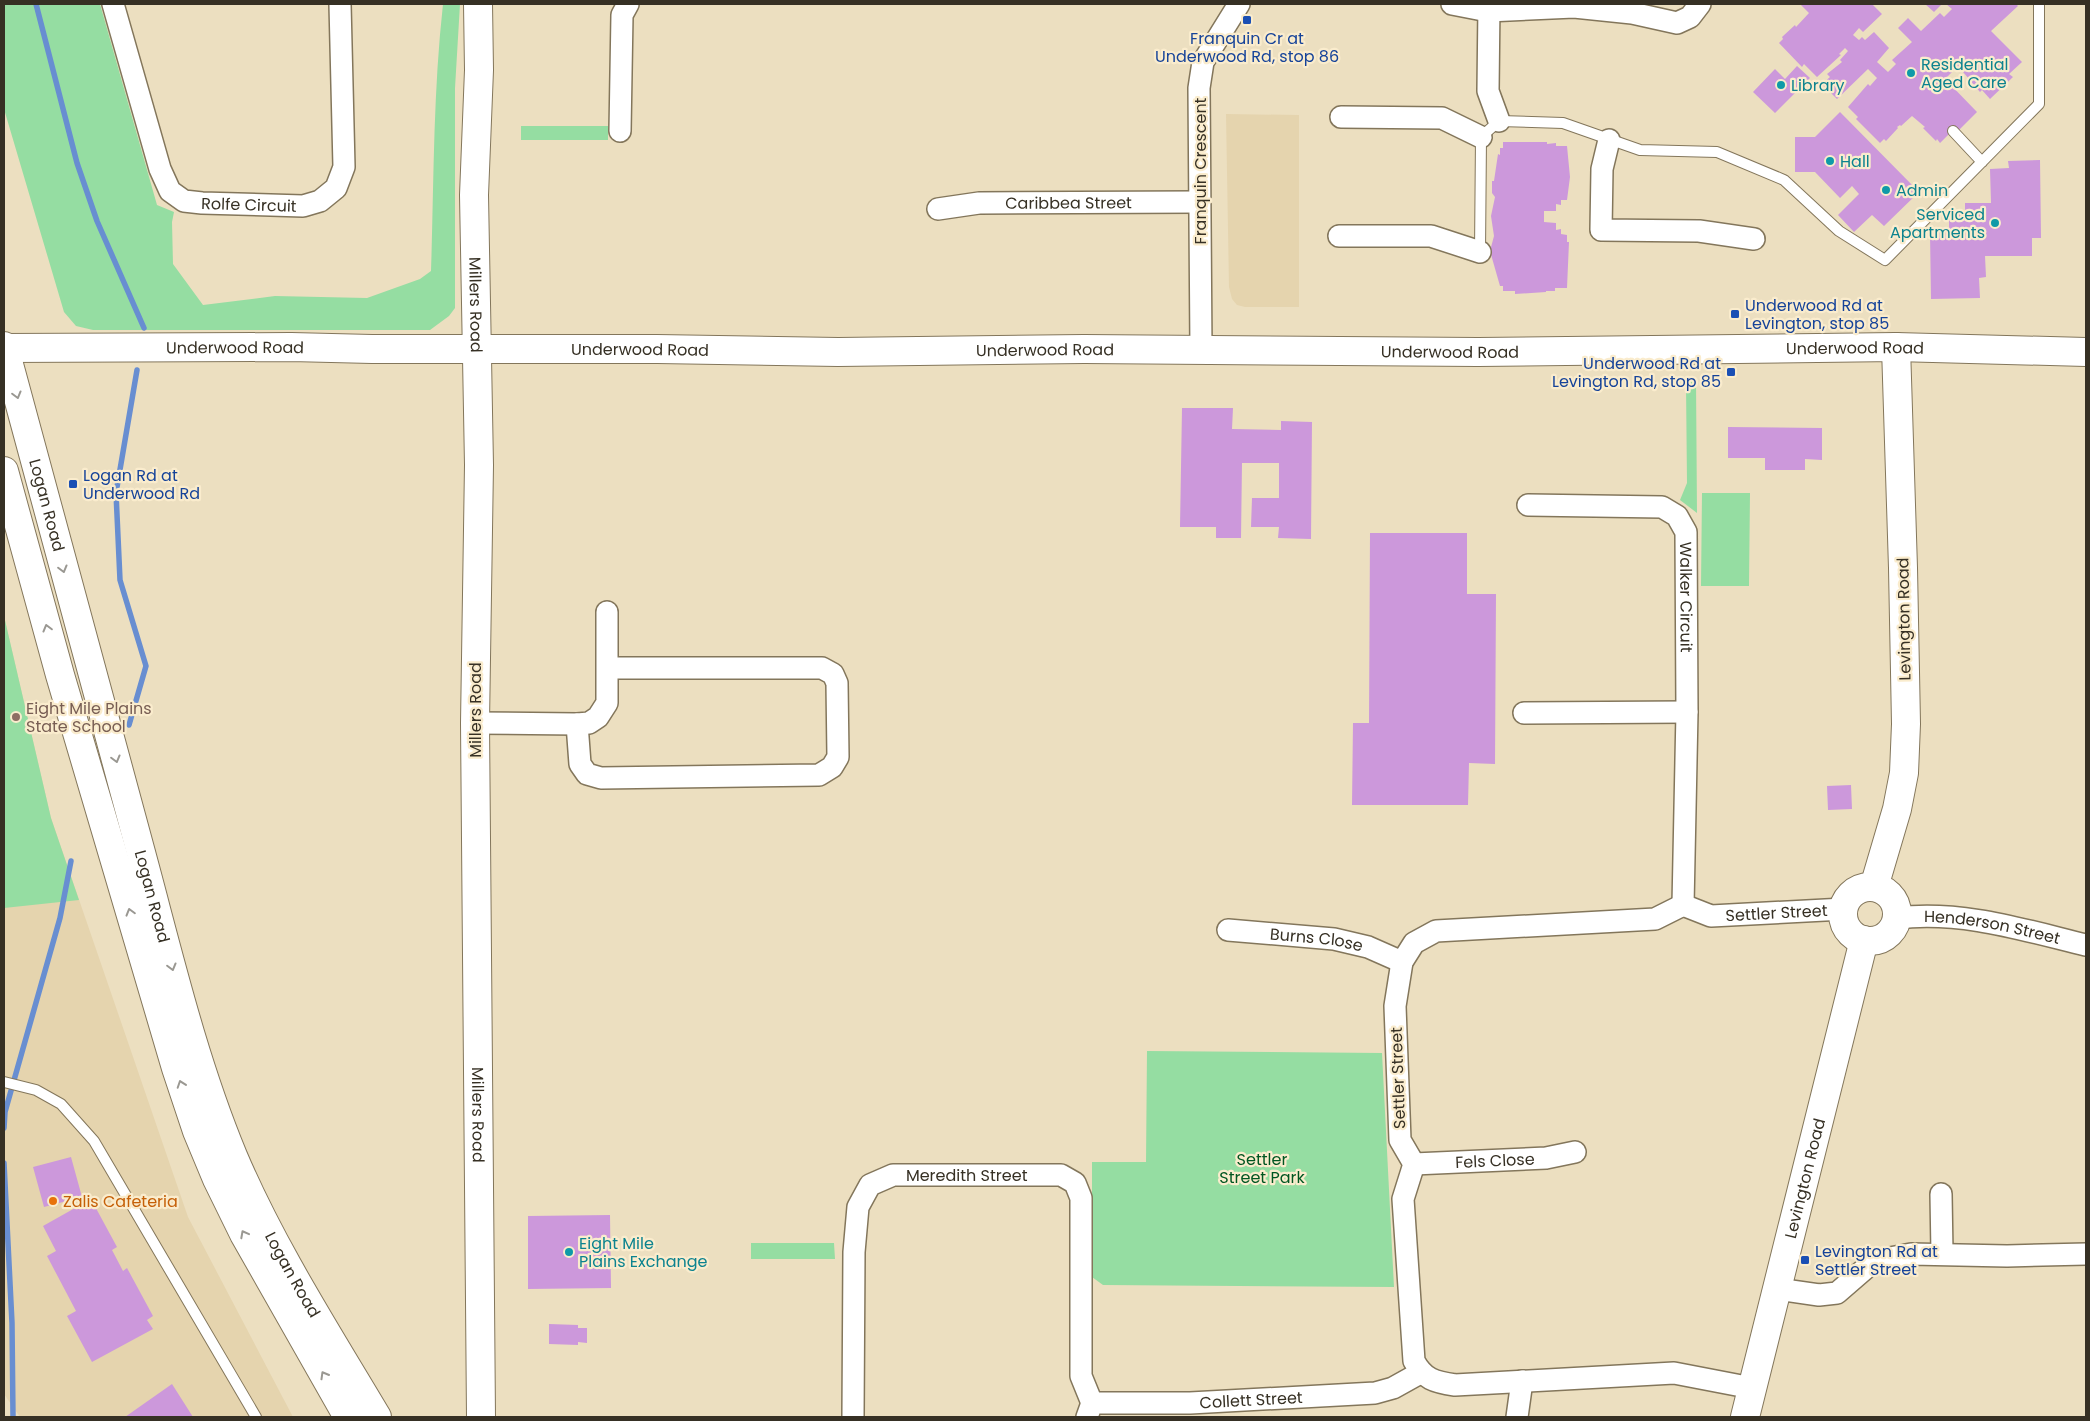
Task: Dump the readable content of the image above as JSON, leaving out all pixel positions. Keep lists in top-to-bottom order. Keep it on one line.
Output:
{"streets":{"main road":["Millers Road","Underwood Road","Logan Road","Levington Road"],"street":["Franquin Crescent","Caribbea Street","Rolfe Circuit","Walker Circuit","Settler Street","Henderson Street","Burns Close","Fels Close","Meredith Street","Collett Street"]},"crossings":[["Franquin Crescent","Caribbea Street"],["Franquin Crescent","Underwood Road"],["Millers Road","Underwood Road"],["Underwood Road","Logan Road"],["Underwood Road","Levington Road"],["Walker Circuit","Settler Street"],["Levington Road","Settler Street"],["Levington Road","Henderson Street"],["Settler Street","Henderson Street"],["Settler Street","Burns Close"],["Settler Street","Fels Close"],["Meredith Street","Collett Street"]],"parks":["Settler Street Park"],"places":{"transit":["Franquin Cr at Underwood Rd, stop 86","Underwood Rd at Levington, stop 85","Underwood Rd at Levington Rd, stop 85","Logan Rd at Underwood Rd","Levington Rd at Settler Street"],"other":["Residential Aged Care","Library","Hall","Admin","Serviced Apartments","Eight Mile Plains State School","Zalis Cafeteria","Eight Mile Plains Exchange"]}}
